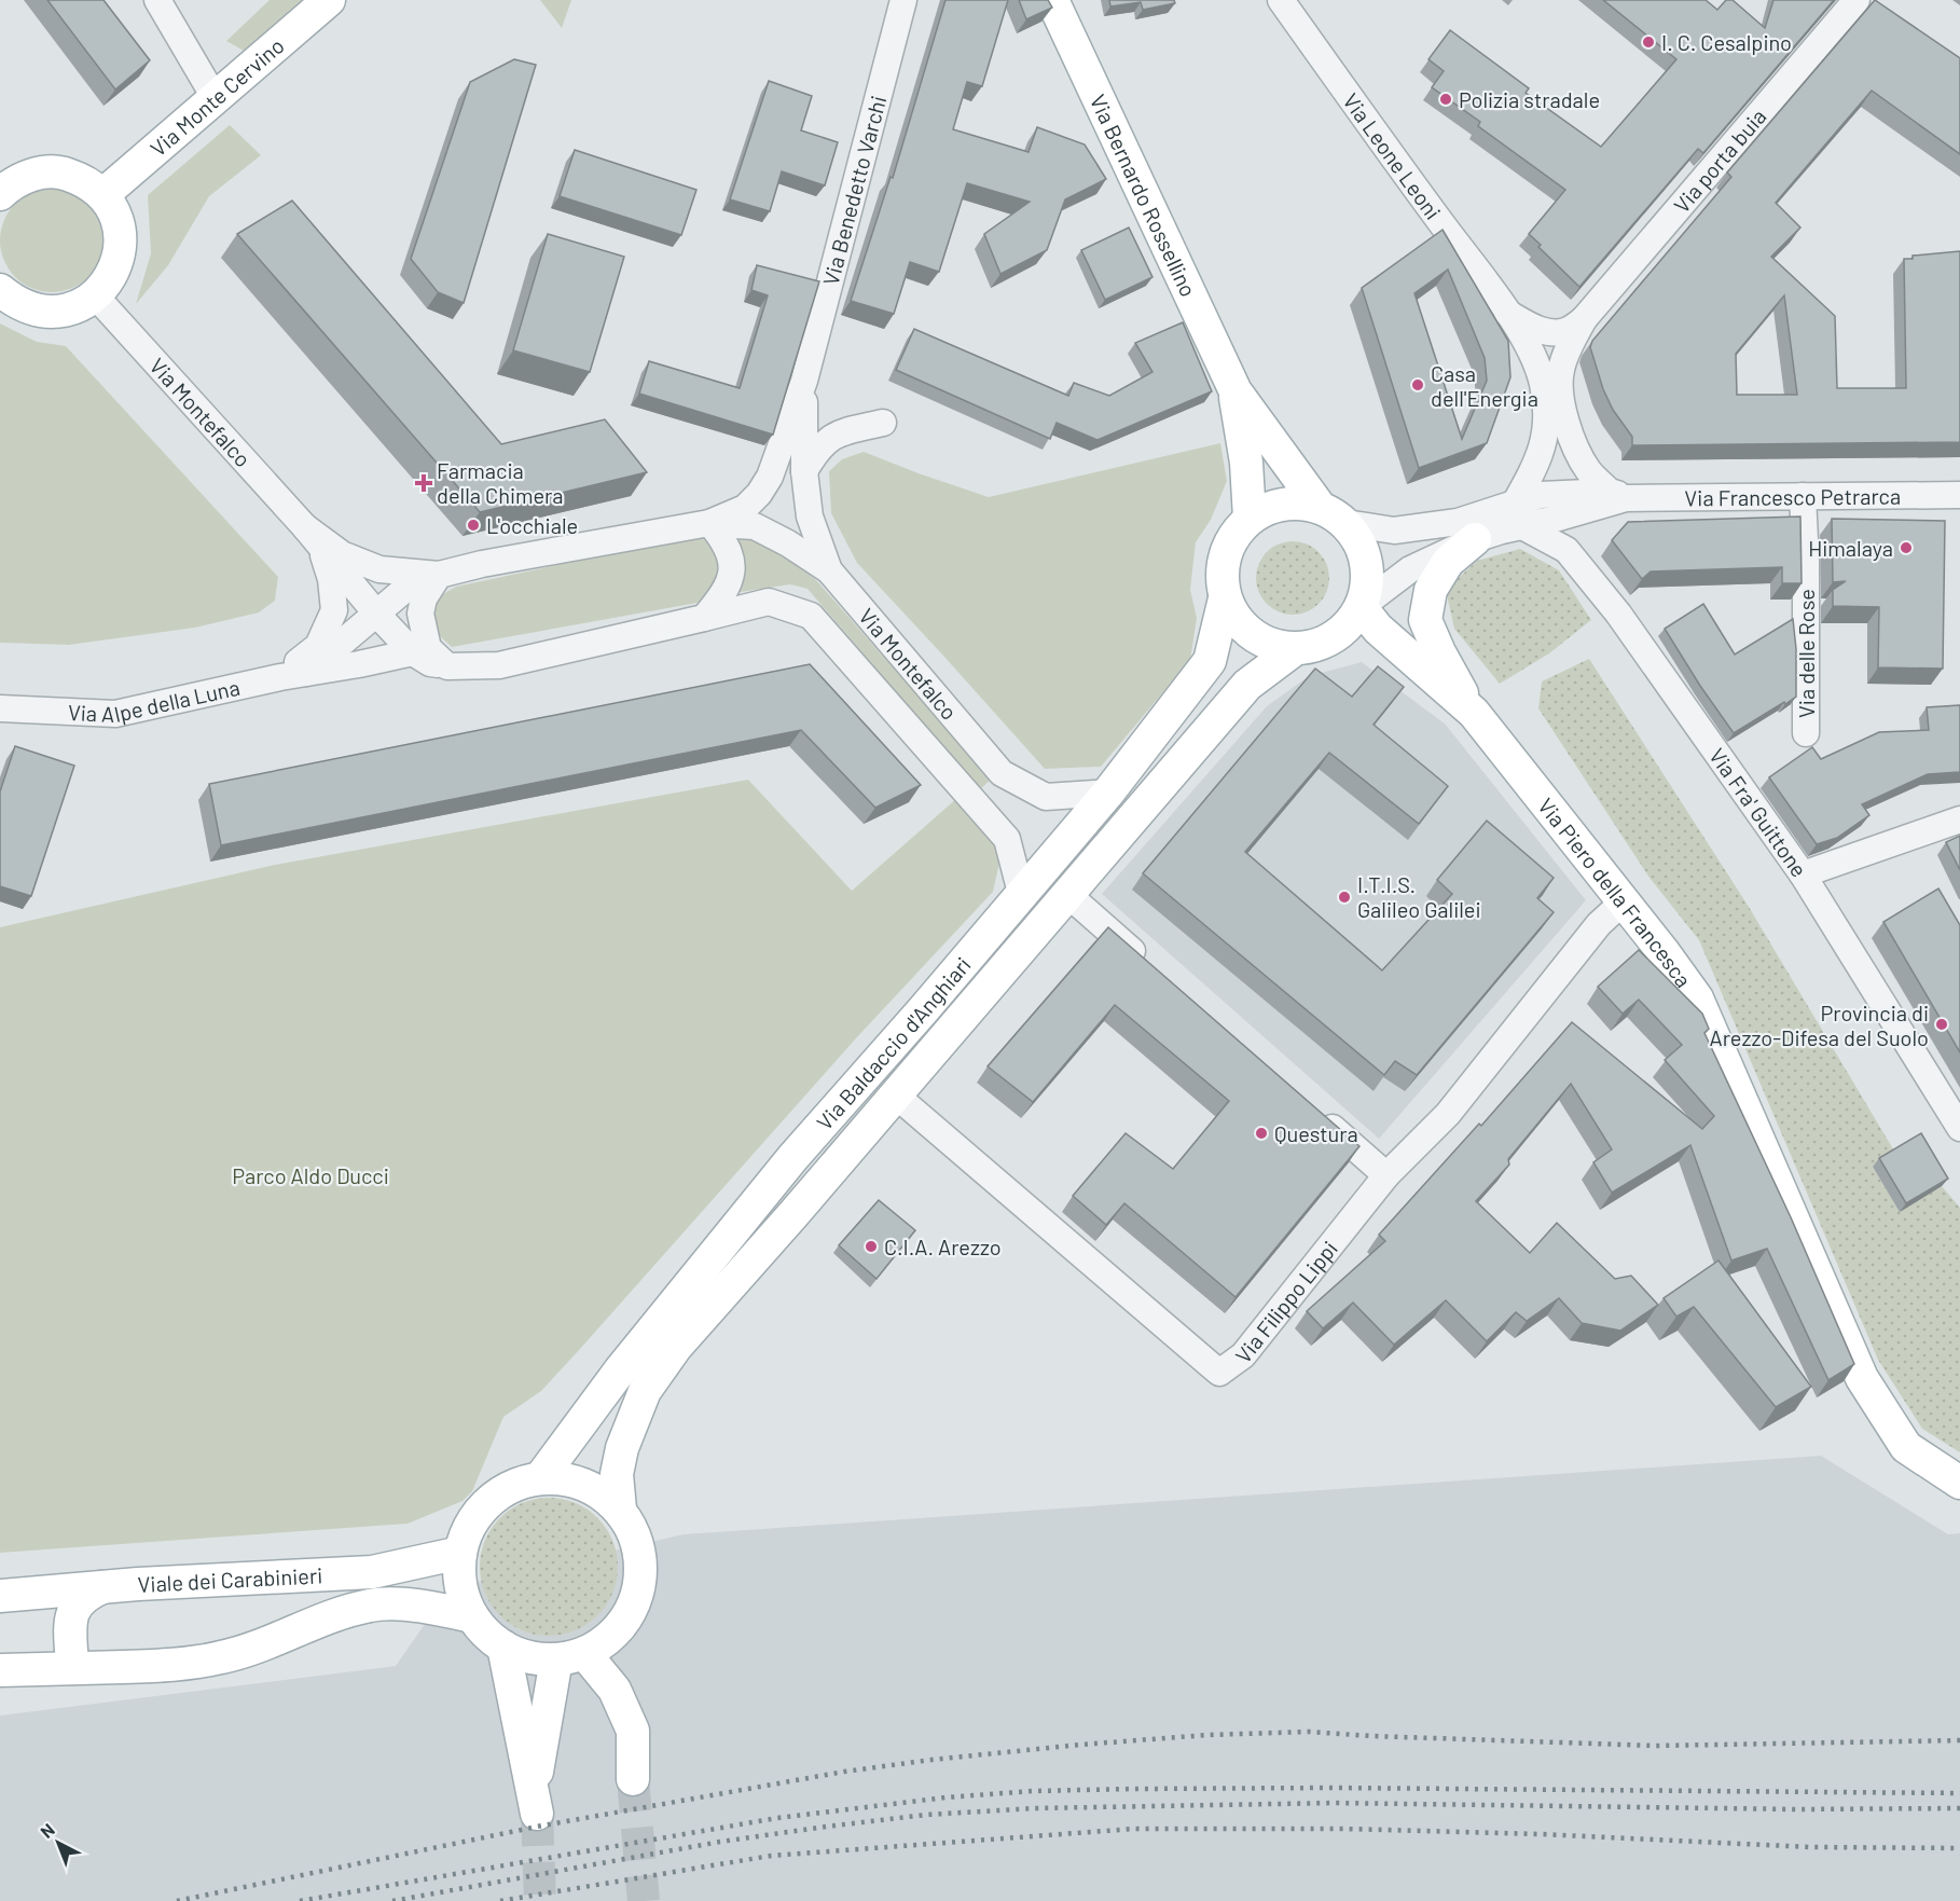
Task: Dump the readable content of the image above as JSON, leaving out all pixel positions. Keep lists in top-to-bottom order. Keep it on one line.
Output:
{"streets":{"main road":["Via Monte Cervino","Via Bernardo Rossellino","Via Piero della Francesca","Via Baldaccio d'Anghiari","Viale dei Carabinieri"],"street":["Via Leone Leoni","Via porta buia","Via Benedetto Varchi","Via Montefalco","Via Francesco Petrarca","Via delle Rose","Via Alpe della Luna","Via Fra' Guittone","Via Filippo Lippi"]},"crossings":[["Via Leone Leoni","Via Francesco Petrarca"],["Via Leone Leoni","Via Fra' Guittone"],["Via Benedetto Varchi","Via Montefalco"],["Via Montefalco","Via Alpe della Luna"],["Via Montefalco","Via Baldaccio d'Anghiari"],["Via Francesco Petrarca","Via delle Rose"],["Via Francesco Petrarca","Via Fra' Guittone"],["Via Francesco Petrarca","Via Piero della Francesca"],["Via Francesco Petrarca","Via Baldaccio d'Anghiari"],["Via Piero della Francesca","Via Baldaccio d'Anghiari"],["Via Piero della Francesca","Via Filippo Lippi"],["Via Baldaccio d'Anghiari","Via Filippo Lippi"],["Via Baldaccio d'Anghiari","Viale dei Carabinieri"]],"parks":["Parco Aldo Ducci"],"places":{"other":["I. C. Cesalpino","Polizia stradale","Casa dell'Energia","L'occhiale","Himalaya","I.T.I.S. Galileo Galilei","Provincia di Arezzo-Difesa del Suolo","Questura","C.I.A. Arezzo"],"health":["Farmacia della Chimera"]},"north":"top left"}
